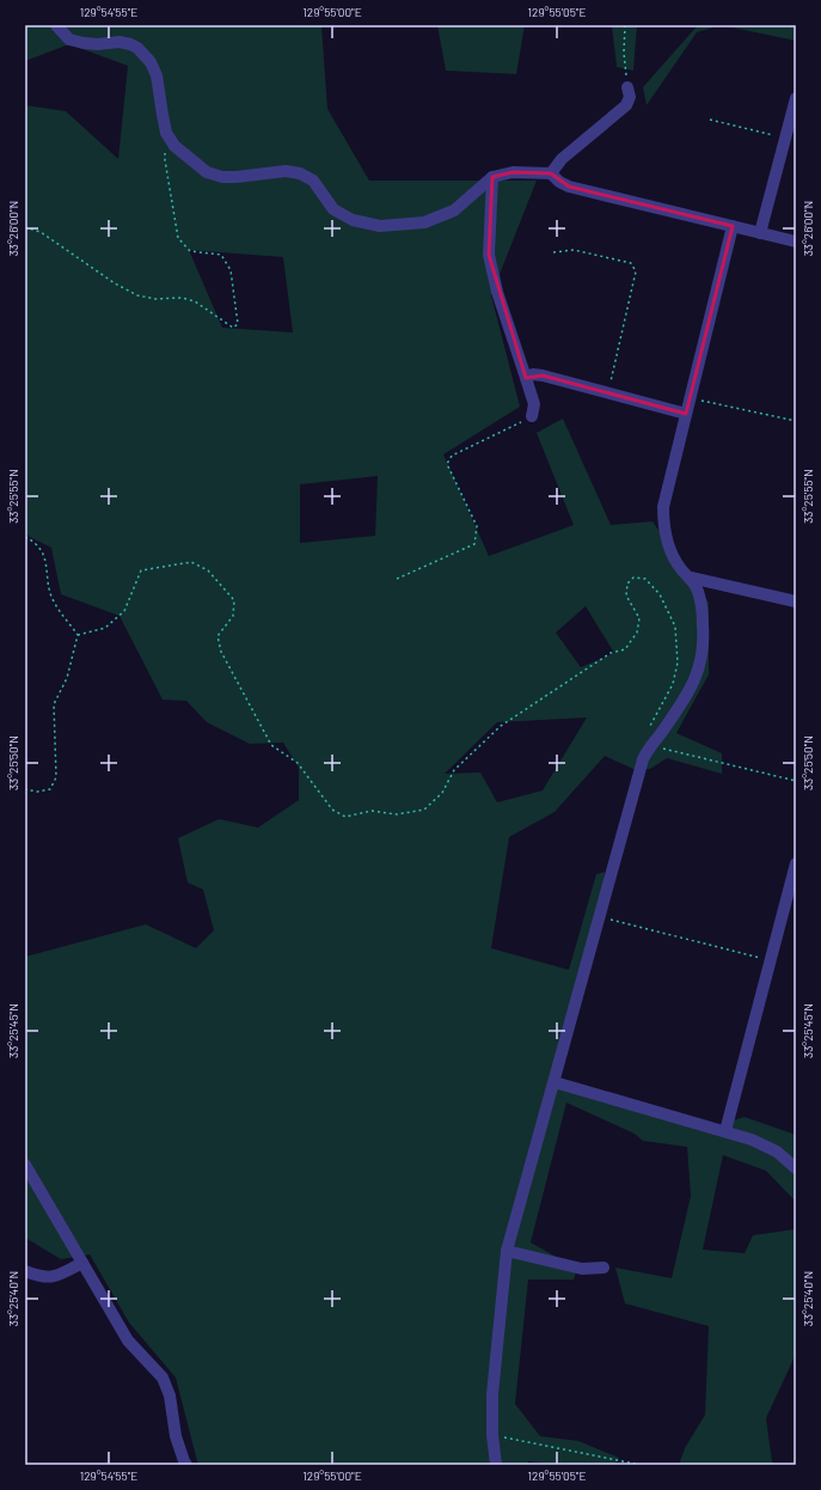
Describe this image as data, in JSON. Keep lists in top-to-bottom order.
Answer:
{
  "coordinates": [
    "129°54'55\"E",
    "129°55'00\"E",
    "129°55'05\"E",
    "33°26'00\"N",
    "33°25'55\"N",
    "33°25'50\"N",
    "33°25'45\"N",
    "33°25'40\"N"
  ]
}
